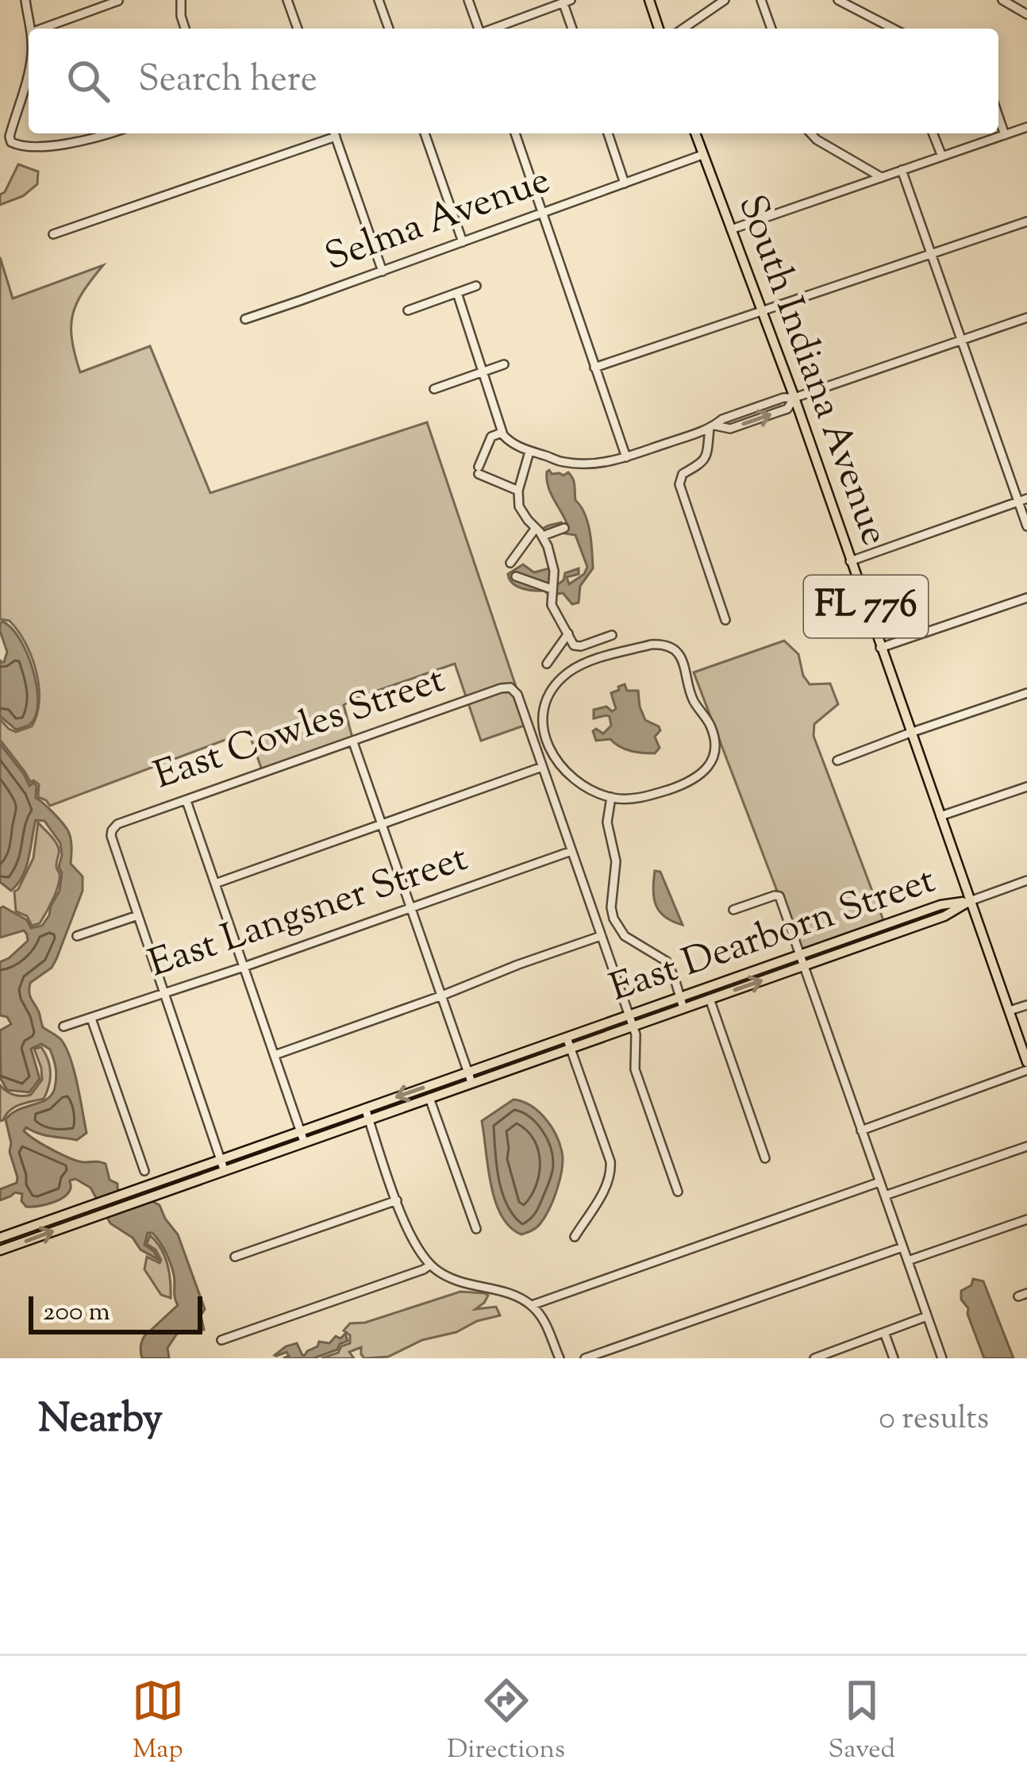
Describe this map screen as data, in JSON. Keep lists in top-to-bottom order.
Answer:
{
  "streets": {
    "main road": ["South Indiana Avenue", "FL 776", "East Dearborn Street"],
    "street": ["Selma Avenue", "East Cowles Street", "East Langsner Street"]
  },
  "crossings": [
    ["Selma Avenue", "South Indiana Avenue"],
    ["South Indiana Avenue", "FL 776"],
    ["South Indiana Avenue", "East Dearborn Street"],
    ["FL 776", "East Dearborn Street"]
  ],
  "scale_bar": "200 m",
  "page": {
    "search": "Search here",
    "scale": "200 m",
    "heading": ["Nearby", "0 results"],
    "nav": ["Map", "Directions", "Saved"]
  }
}
